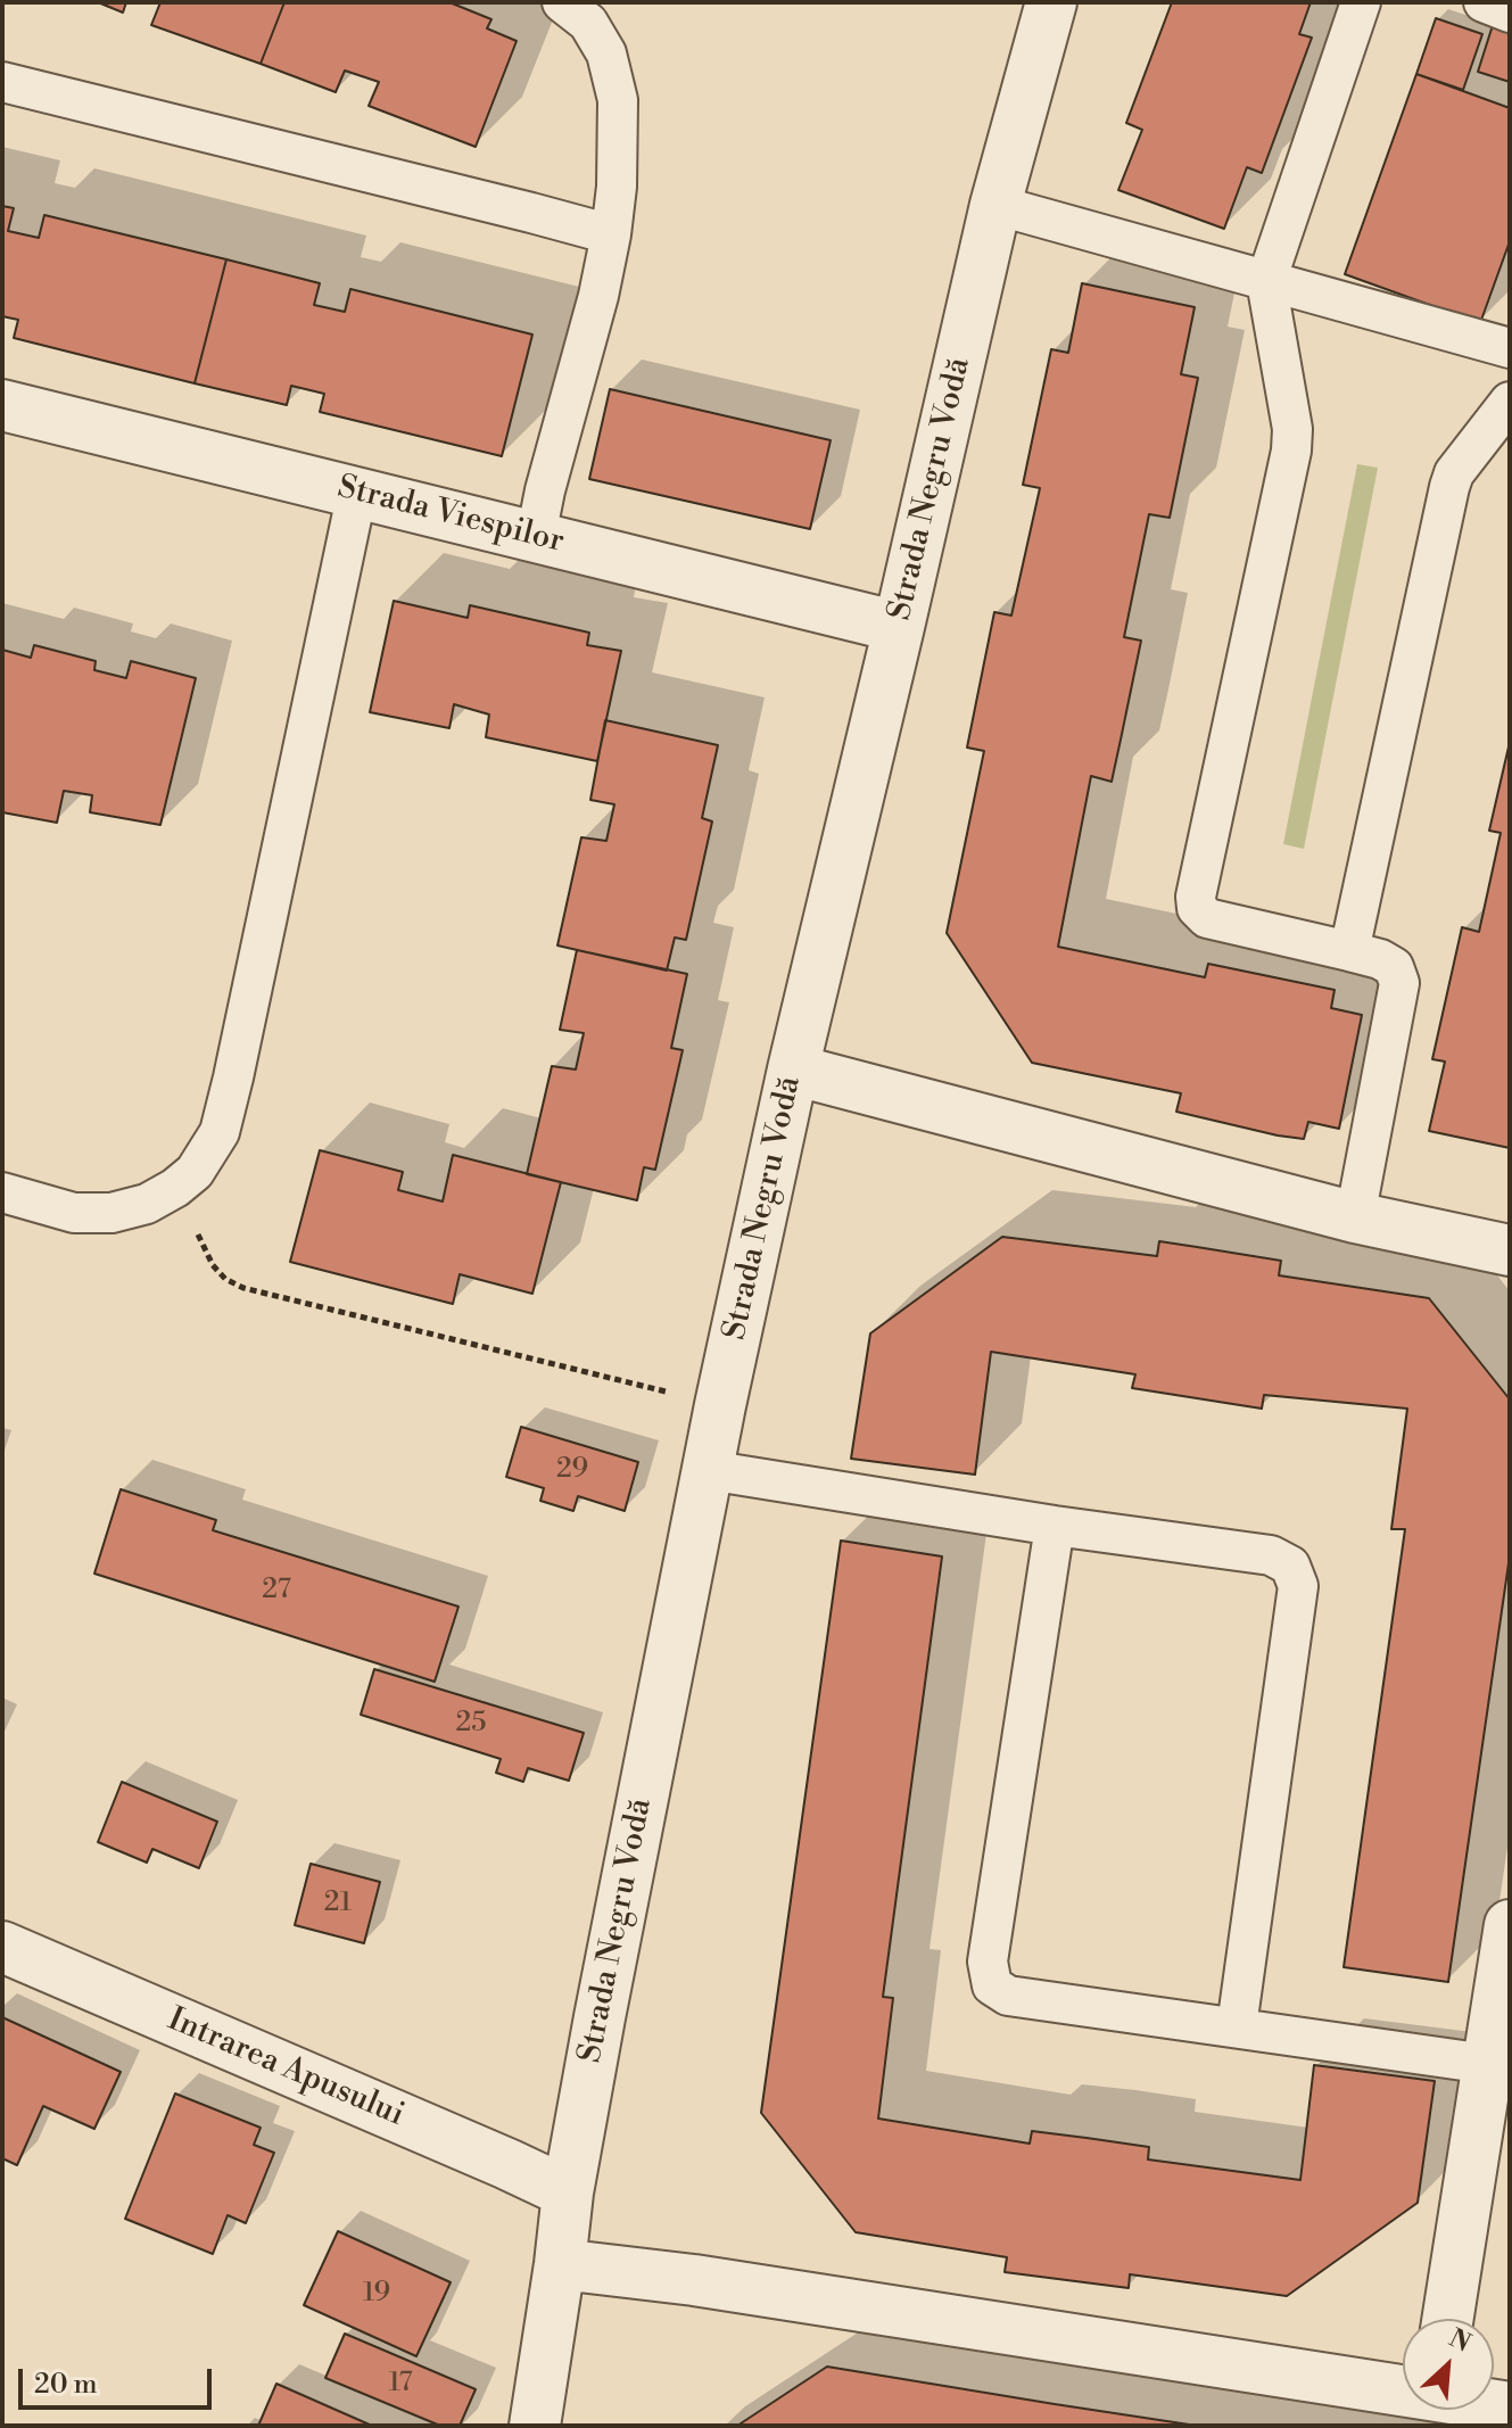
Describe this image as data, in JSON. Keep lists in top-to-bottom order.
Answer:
{
  "streets": {
    "street": ["Strada Negru Vodă", "Strada Viespilor", "Intrarea Apusului"]
  },
  "crossings": [
    ["Strada Negru Vodă", "Strada Viespilor"],
    ["Strada Negru Vodă", "Intrarea Apusului"]
  ],
  "house_numbers": [
    "29",
    "27",
    "25",
    "21",
    "19",
    "17"
  ],
  "scale_bar": "20 m",
  "north": "top right"
}
